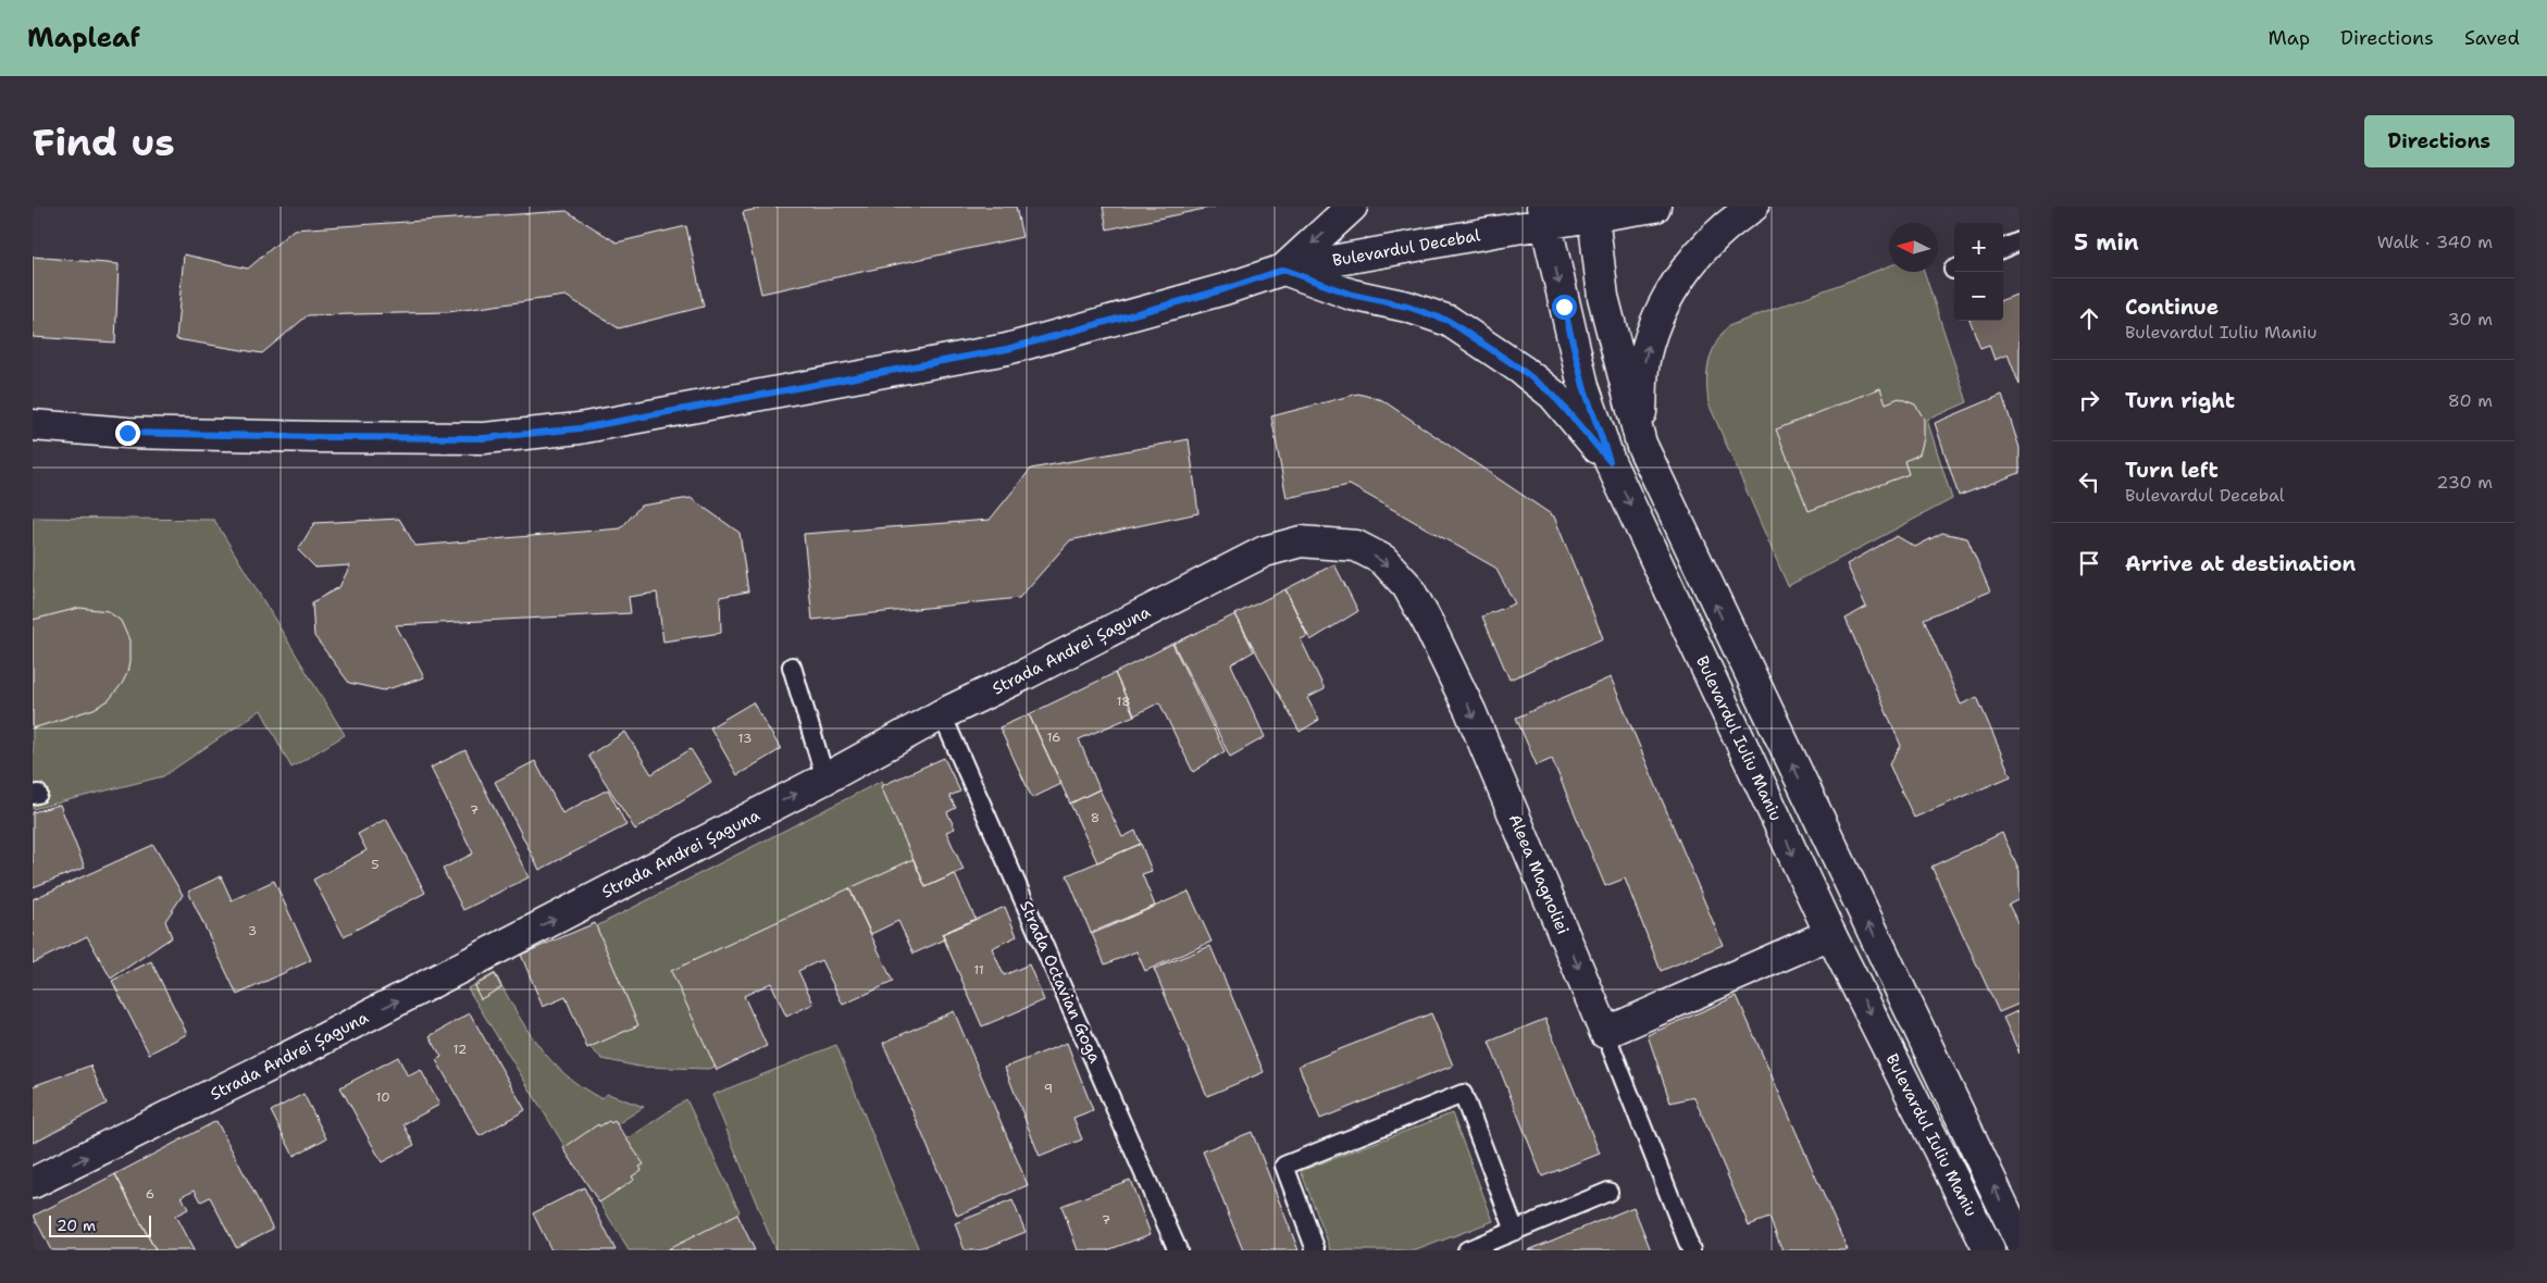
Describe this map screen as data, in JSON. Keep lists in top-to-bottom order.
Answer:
{
  "streets": {
    "street": [
      "Bulevardul Decebal",
      "Strada Andrei Șaguna",
      "Bulevardul Iuliu Maniu",
      "Aleea Magnoliei"
    ],
    "lane": ["Strada Octavian Goga"]
  },
  "crossings": [
    ["Bulevardul Decebal", "Bulevardul Iuliu Maniu"],
    ["Strada Andrei Șaguna", "Aleea Magnoliei"],
    ["Strada Andrei Șaguna", "Strada Octavian Goga"]
  ],
  "one_way": ["Strada Andrei Șaguna", "Aleea Magnoliei"],
  "house_numbers": [
    "18",
    "16",
    "13",
    "7",
    "8",
    "5",
    "3",
    "11",
    "12",
    "9",
    "10",
    "6",
    "7"
  ],
  "scale_bar": "20 m",
  "north": "left",
  "page": {
    "header": "Mapleaf",
    "nav": ["Map", "Directions", "Saved"],
    "buttons": "Directions",
    "title": "Find us",
    "heading": ["5 min", "Walk · 340 m"],
    "map_buttons": ["+", "−"],
    "list": [
      ["Continue", "Bulevardul Iuliu Maniu", "30 m"],
      ["Turn right", "80 m"],
      ["Turn left", "Bulevardul Decebal", "230 m"],
      "Arrive at destination"
    ],
    "scale": "20 m"
  }
}
